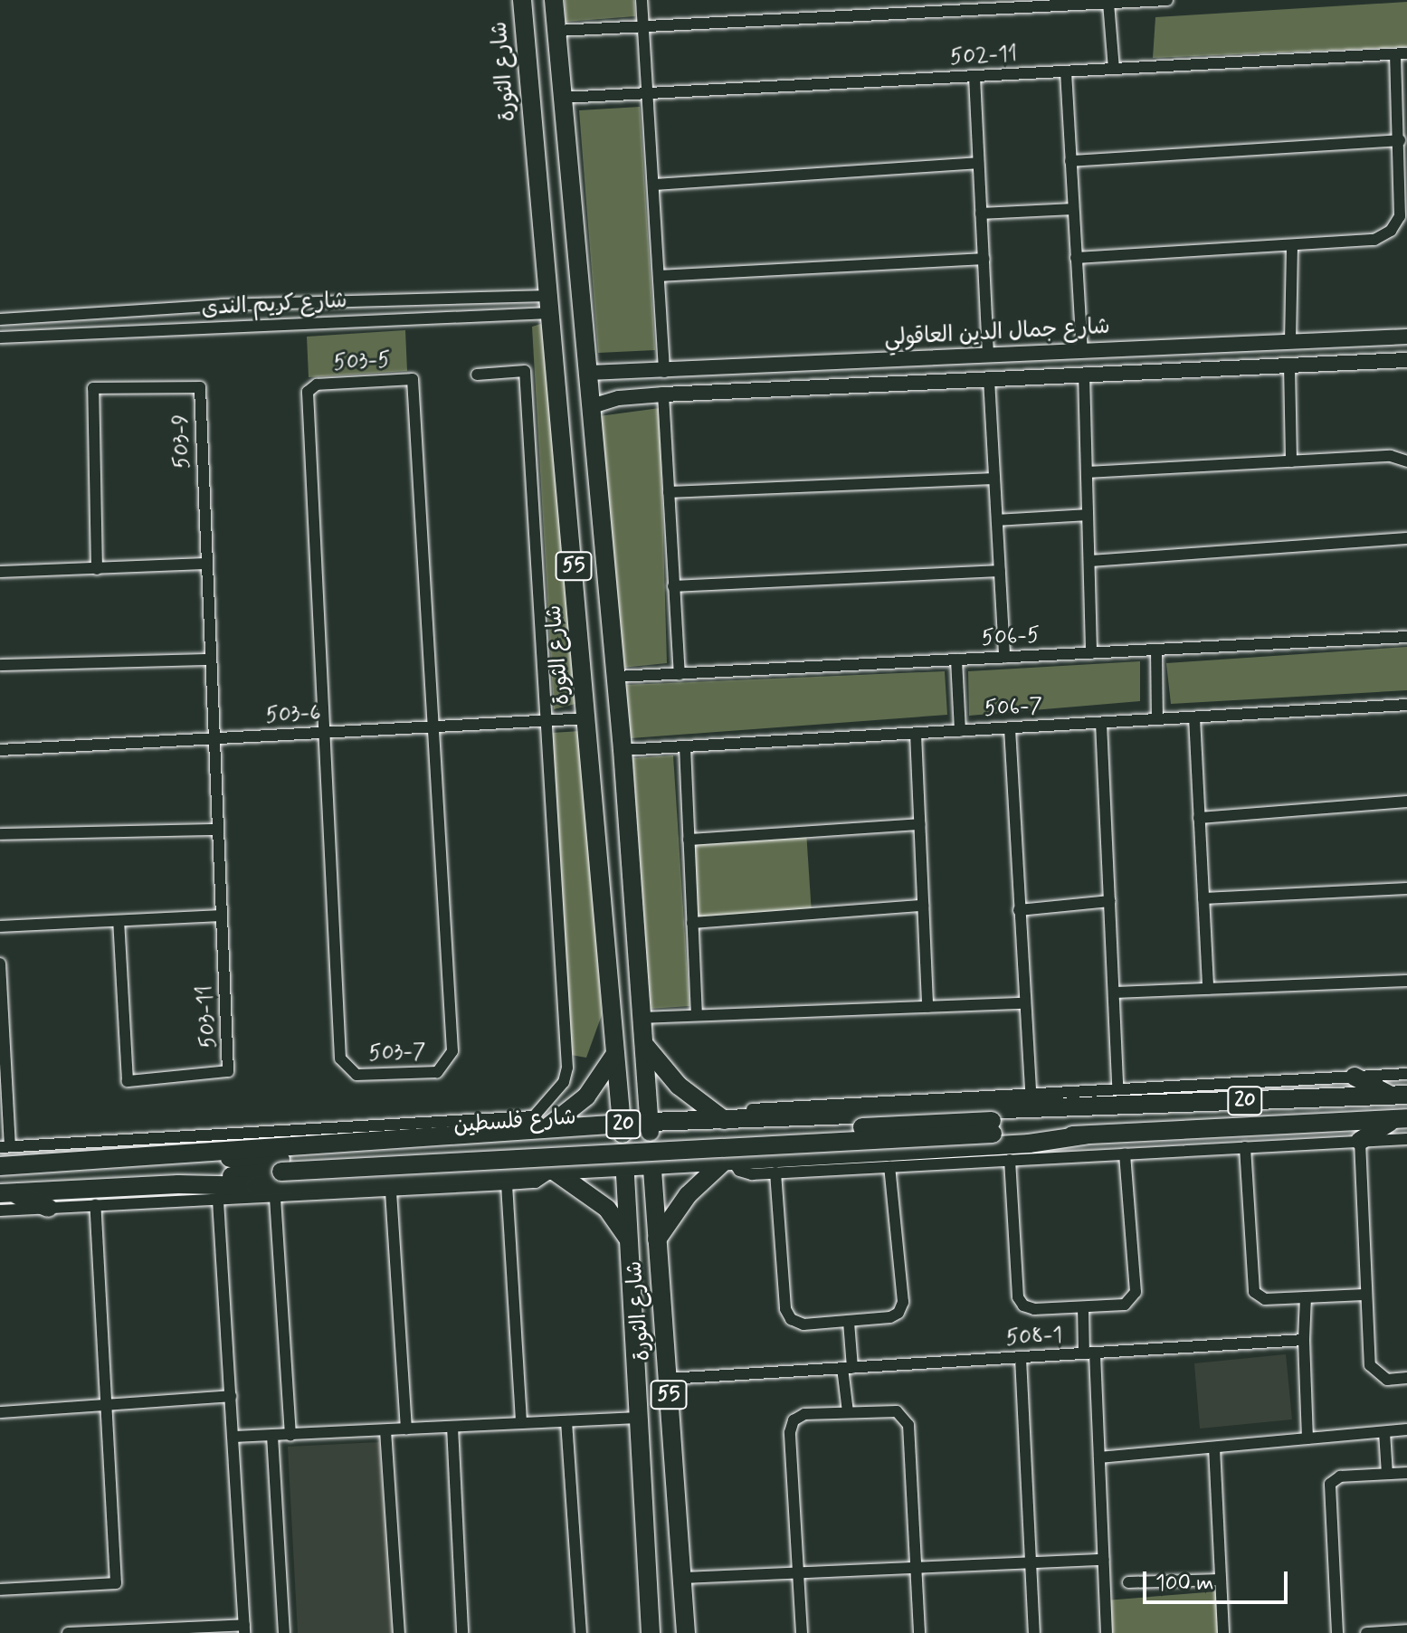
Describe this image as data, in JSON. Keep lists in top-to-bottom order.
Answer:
{
  "streets": {
    "main road": [
      "شارع الثورة",
      "55",
      "20",
      "شارع فلسطين"
    ],
    "street": [
      "502-11",
      "شارع كريم الندى",
      "شارع جمال الدين العاقولي",
      "503-5",
      "503-9",
      "506-5",
      "506-7",
      "503-6",
      "503-11",
      "503-7",
      "508-1"
    ]
  },
  "crossings": [
    ["502-11", "55"],
    ["شارع الثورة", "شارع كريم الندى"],
    ["شارع الثورة", "503-6"],
    ["شارع الثورة", "شارع فلسطين"],
    ["شارع الثورة", "508-1"],
    ["شارع جمال الدين العاقولي", "55"],
    ["503-5", "503-6"],
    ["503-5", "503-7"],
    ["503-9", "503-6"],
    ["503-9", "503-11"],
    ["55", "506-5"],
    ["55", "506-7"],
    ["55", "شارع فلسطين"],
    ["503-6", "503-11"],
    ["503-6", "503-7"]
  ],
  "scale_bar": "100 m"
}
